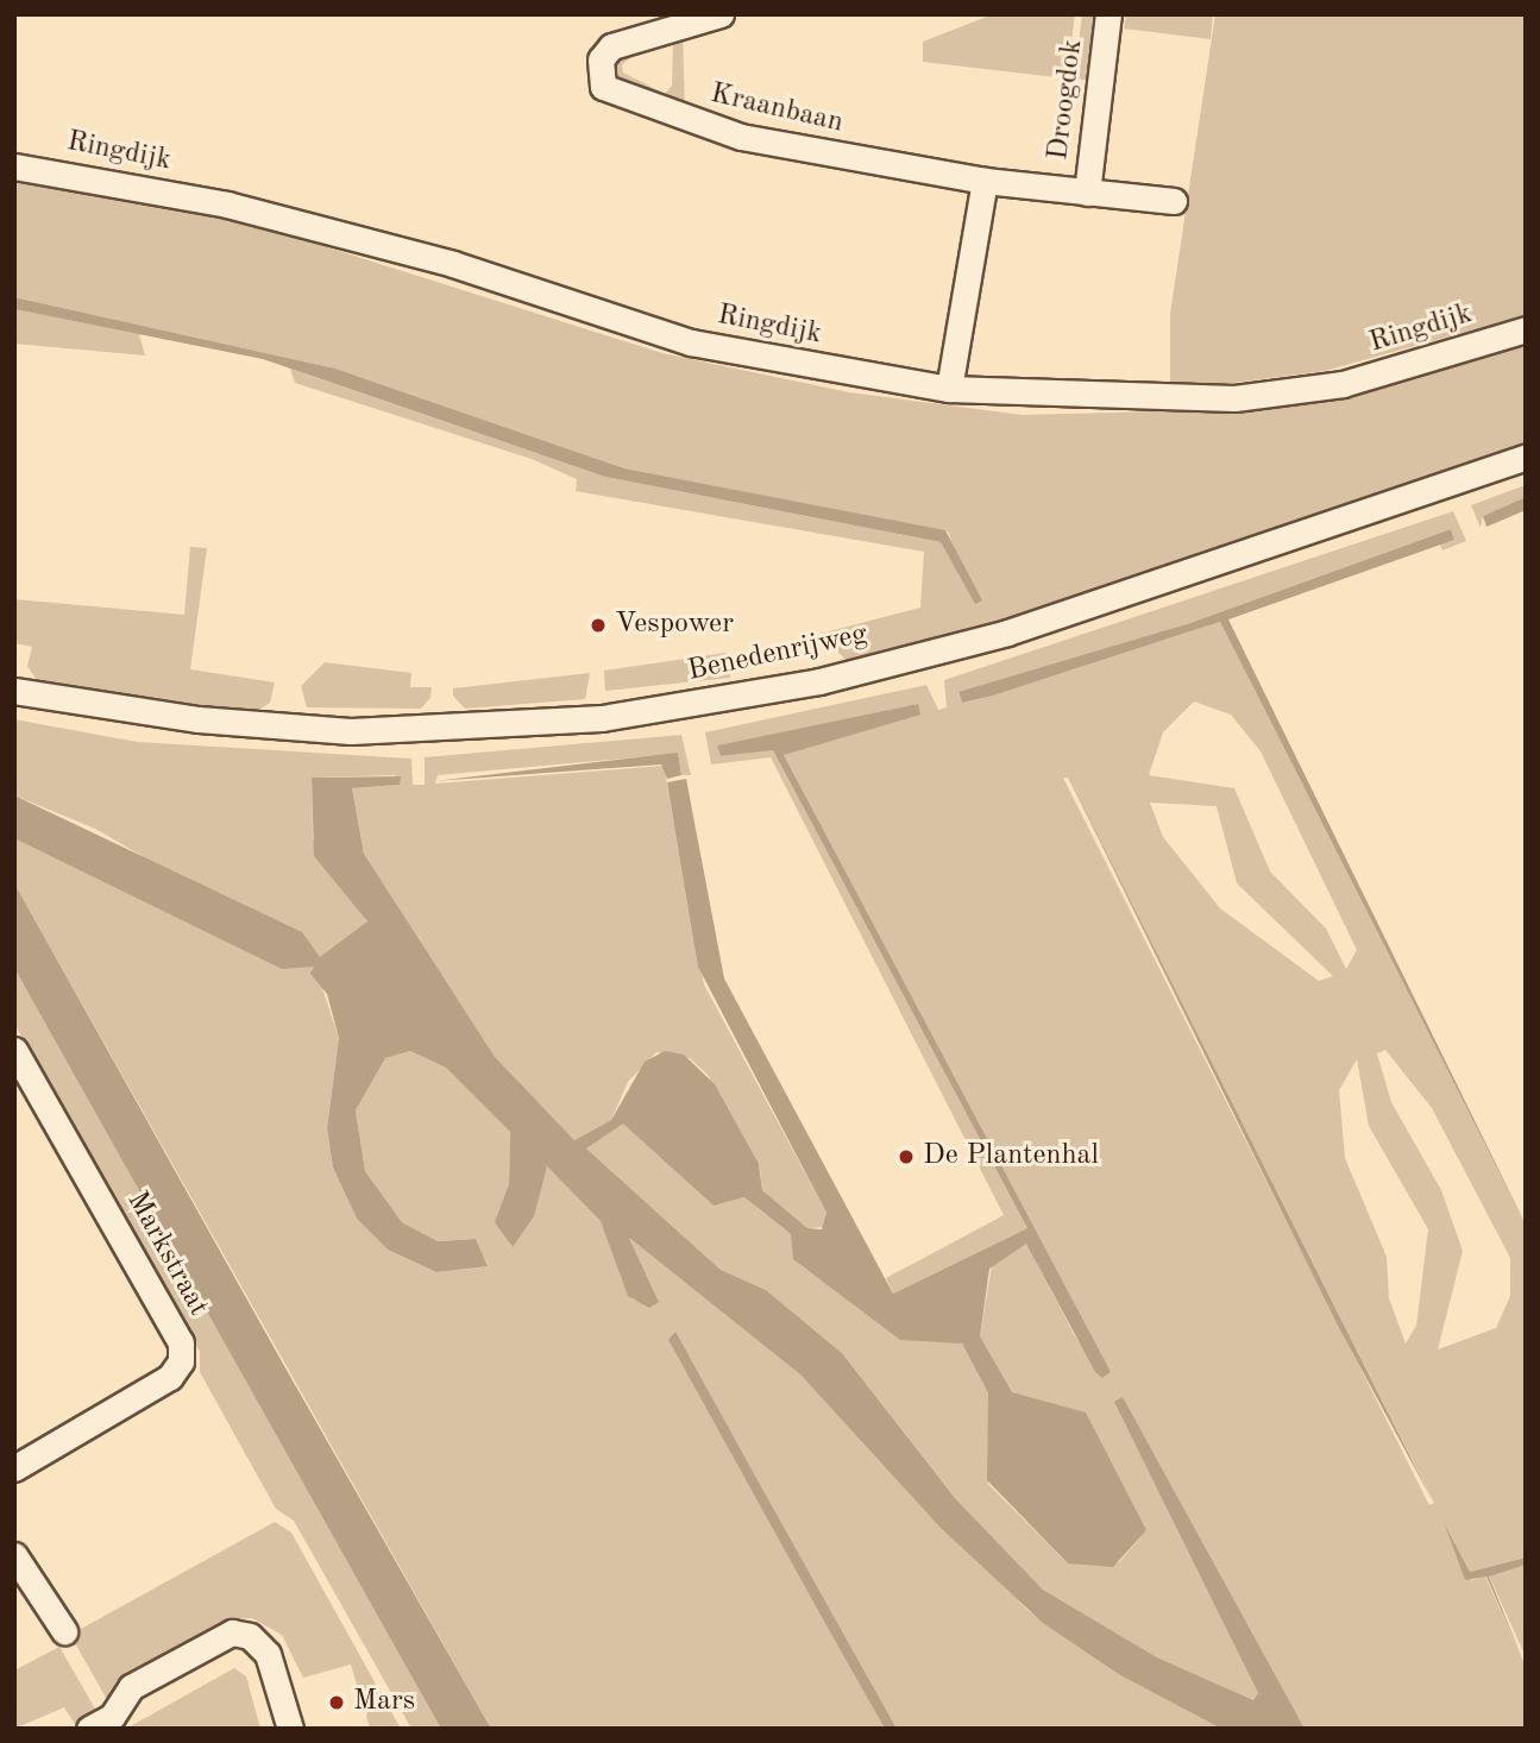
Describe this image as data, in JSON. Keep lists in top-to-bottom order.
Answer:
{
  "streets": {
    "street": [
      "Droogdok",
      "Kraanbaan",
      "Ringdijk",
      "Benedenrijweg",
      "Markstraat"
    ]
  },
  "crossings": [
    ["Droogdok", "Kraanbaan"]
  ],
  "places": ["Vespower", "De Plantenhal", "Mars"]
}
